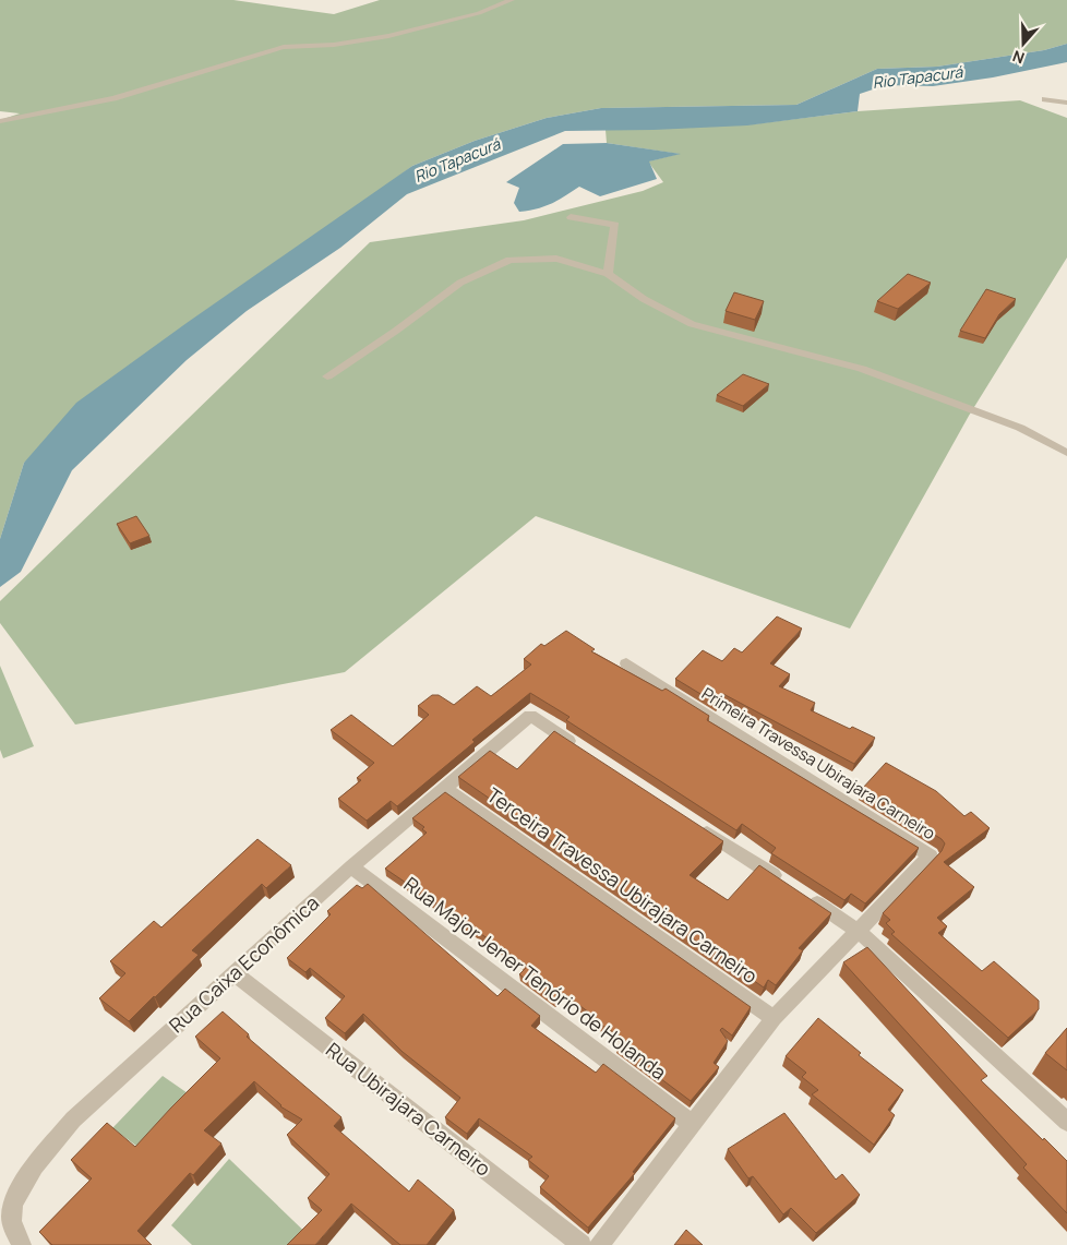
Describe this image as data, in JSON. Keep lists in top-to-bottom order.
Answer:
{
  "streets": {
    "street": [
      "Primeira Travessa Ubirajara Carneiro",
      "Terceira Travessa Ubirajara Carneiro",
      "Rua Caixa Econômica",
      "Rua Major Jener Tenório de Holanda",
      "Rua Ubirajara Carneiro"
    ]
  },
  "crossings": [
    ["Terceira Travessa Ubirajara Carneiro", "Rua Caixa Econômica"],
    ["Rua Caixa Econômica", "Rua Major Jener Tenório de Holanda"],
    ["Rua Caixa Econômica", "Rua Ubirajara Carneiro"]
  ],
  "water": ["Rio Tapacurá"],
  "north": "bottom"
}
